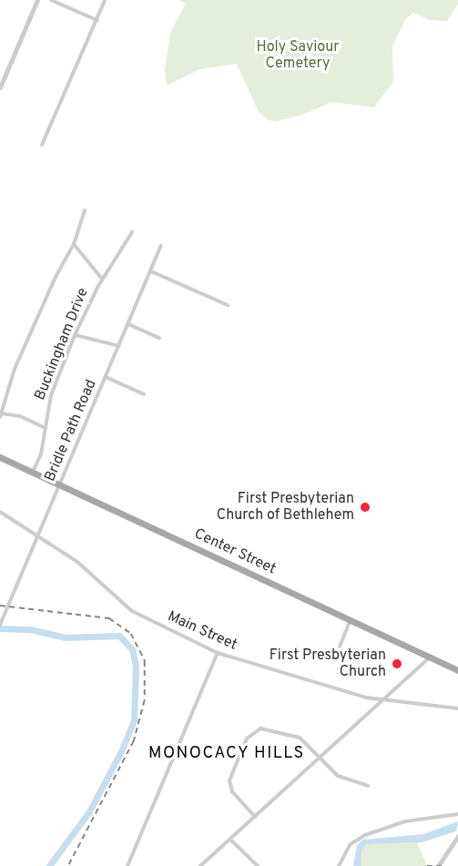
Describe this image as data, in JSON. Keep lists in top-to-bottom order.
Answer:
{
  "streets": {
    "main road": ["Center Street"],
    "street": ["Buckingham Drive", "Bridle Path Road", "Main Street"]
  },
  "crossings": [
    ["Buckingham Drive", "Center Street"],
    ["Bridle Path Road", "Center Street"],
    ["Bridle Path Road", "Main Street"]
  ],
  "districts": ["MONOCACY HILLS"],
  "parks": ["Holy Saviour Cemetery"],
  "places": ["First Presbyterian Church of Bethlehem", "First Presbyterian Church"]
}
